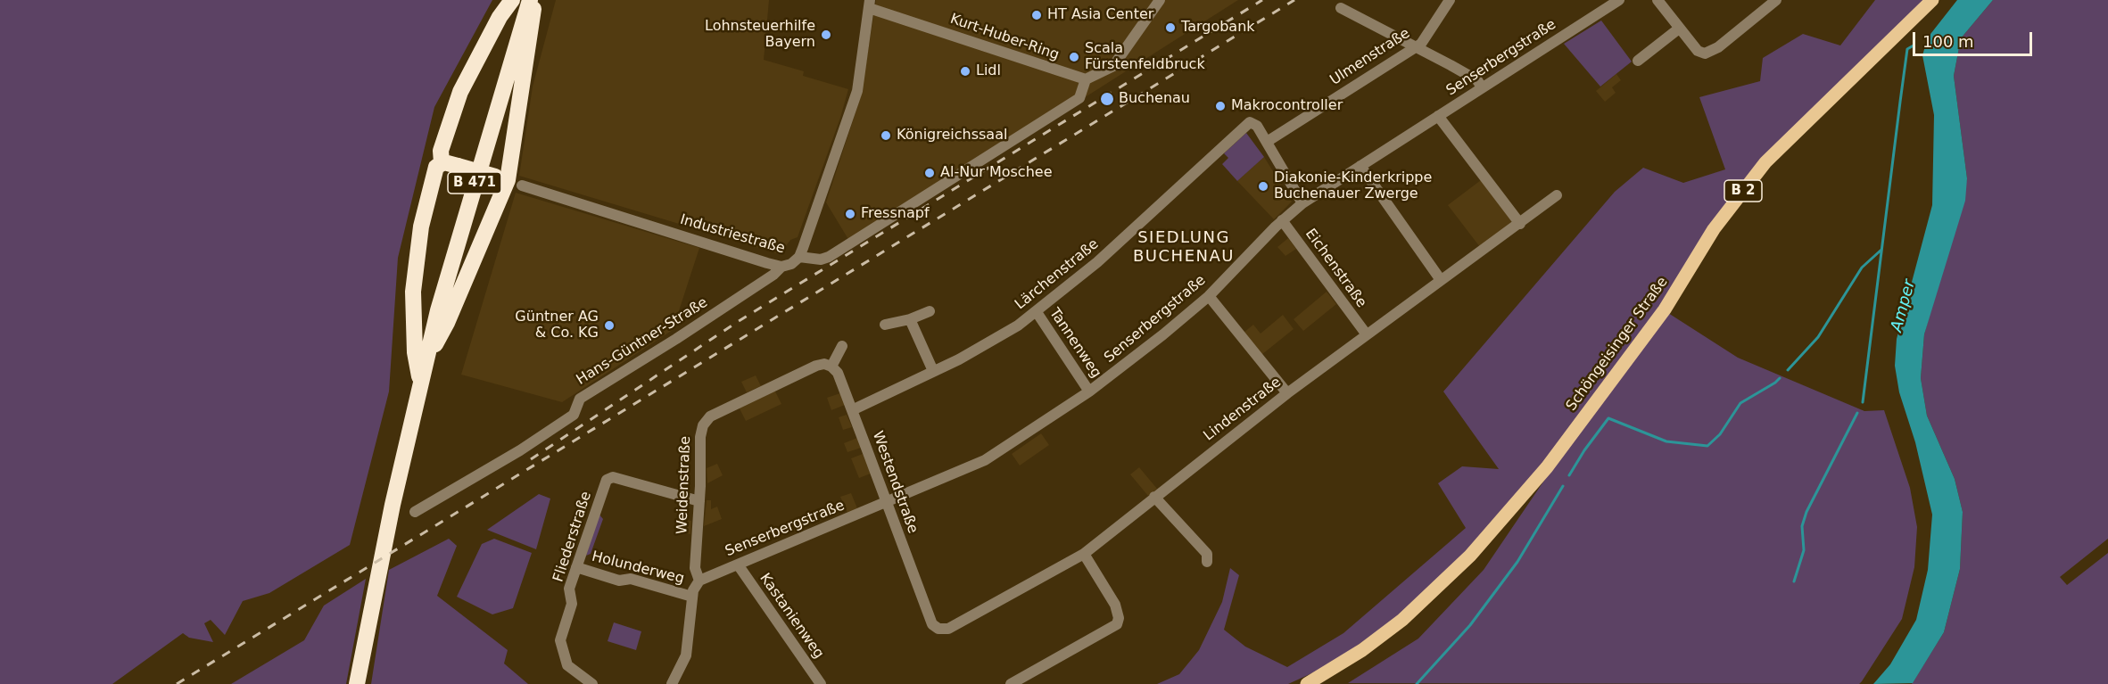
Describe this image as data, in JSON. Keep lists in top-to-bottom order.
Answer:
{
  "streets": {
    "highway": ["B 471"],
    "main road": ["B 2", "Schöngeisinger Straße"],
    "street": [
      "Kurt-Huber-Ring",
      "Ulmenstraße",
      "Senserbergstraße",
      "Industriestraße",
      "Eichenstraße",
      "Lärchenstraße",
      "Hans-Güntner-Straße",
      "Tannenweg",
      "Lindenstraße",
      "Westendstraße",
      "Weidenstraße",
      "Fliederstraße",
      "Holunderweg",
      "Kastanienweg"
    ]
  },
  "crossings": [
    ["Kurt-Huber-Ring", "Industriestraße"],
    ["Ulmenstraße", "Lärchenstraße"],
    ["Senserbergstraße", "Eichenstraße"],
    ["Senserbergstraße", "Tannenweg"],
    ["Senserbergstraße", "Westendstraße"],
    ["Senserbergstraße", "Weidenstraße"],
    ["Senserbergstraße", "Kastanienweg"],
    ["Industriestraße", "Hans-Güntner-Straße"],
    ["Eichenstraße", "Lindenstraße"],
    ["Lärchenstraße", "Tannenweg"],
    ["Lärchenstraße", "Westendstraße"],
    ["Lindenstraße", "Westendstraße"],
    ["Westendstraße", "Weidenstraße"],
    ["Weidenstraße", "Fliederstraße"],
    ["Weidenstraße", "Holunderweg"],
    ["Fliederstraße", "Holunderweg"]
  ],
  "districts": ["SIEDLUNG BUCHENAU"],
  "water": ["Amper"],
  "places": [
    "HT Asia Center",
    "Targobank",
    "Lohnsteuerhilfe Bayern",
    "Scala Fürstenfeldbruck",
    "Lidl",
    "Buchenau",
    "Makrocontroller",
    "Königreichssaal",
    "Al-Nur Moschee",
    "Diakonie-Kinderkrippe Buchenauer Zwerge",
    "Fressnapf",
    "Güntner AG & Co. KG"
  ],
  "scale_bar": "100 m"
}
